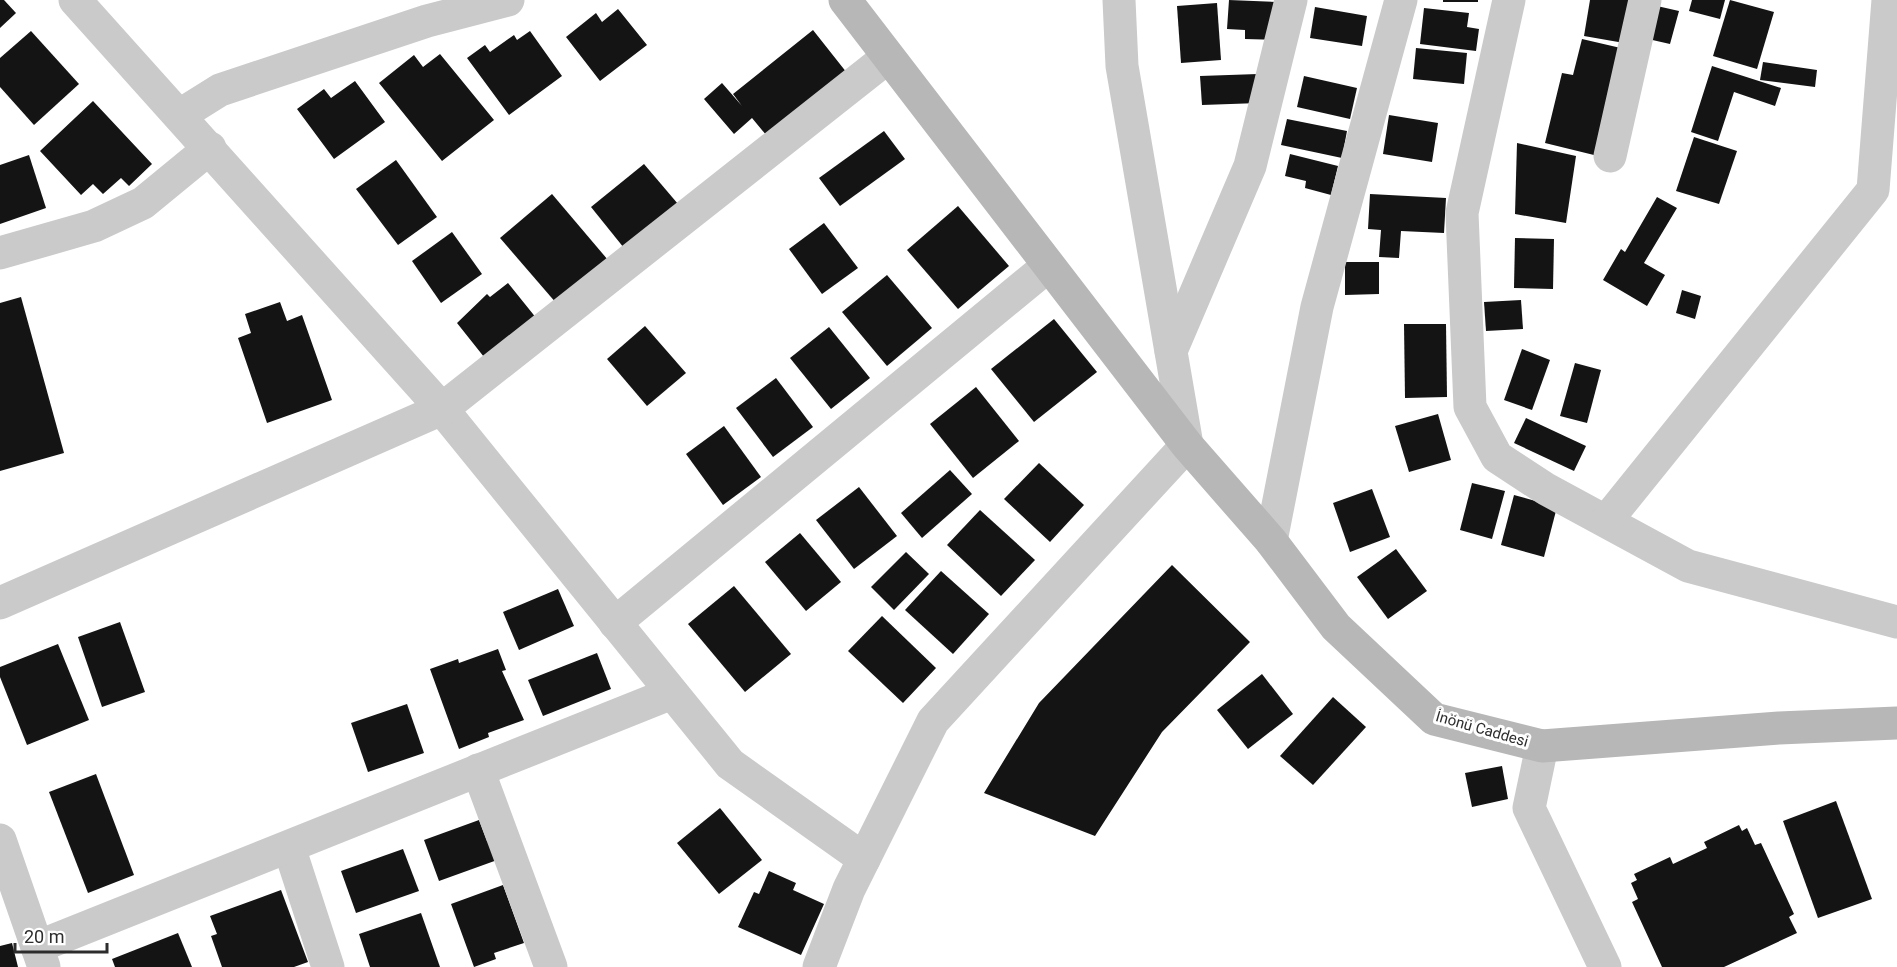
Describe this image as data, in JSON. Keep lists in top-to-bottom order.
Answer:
{
  "streets": {
    "main road": ["İnönü Caddesi"]
  },
  "scale_bar": "20 m"
}
